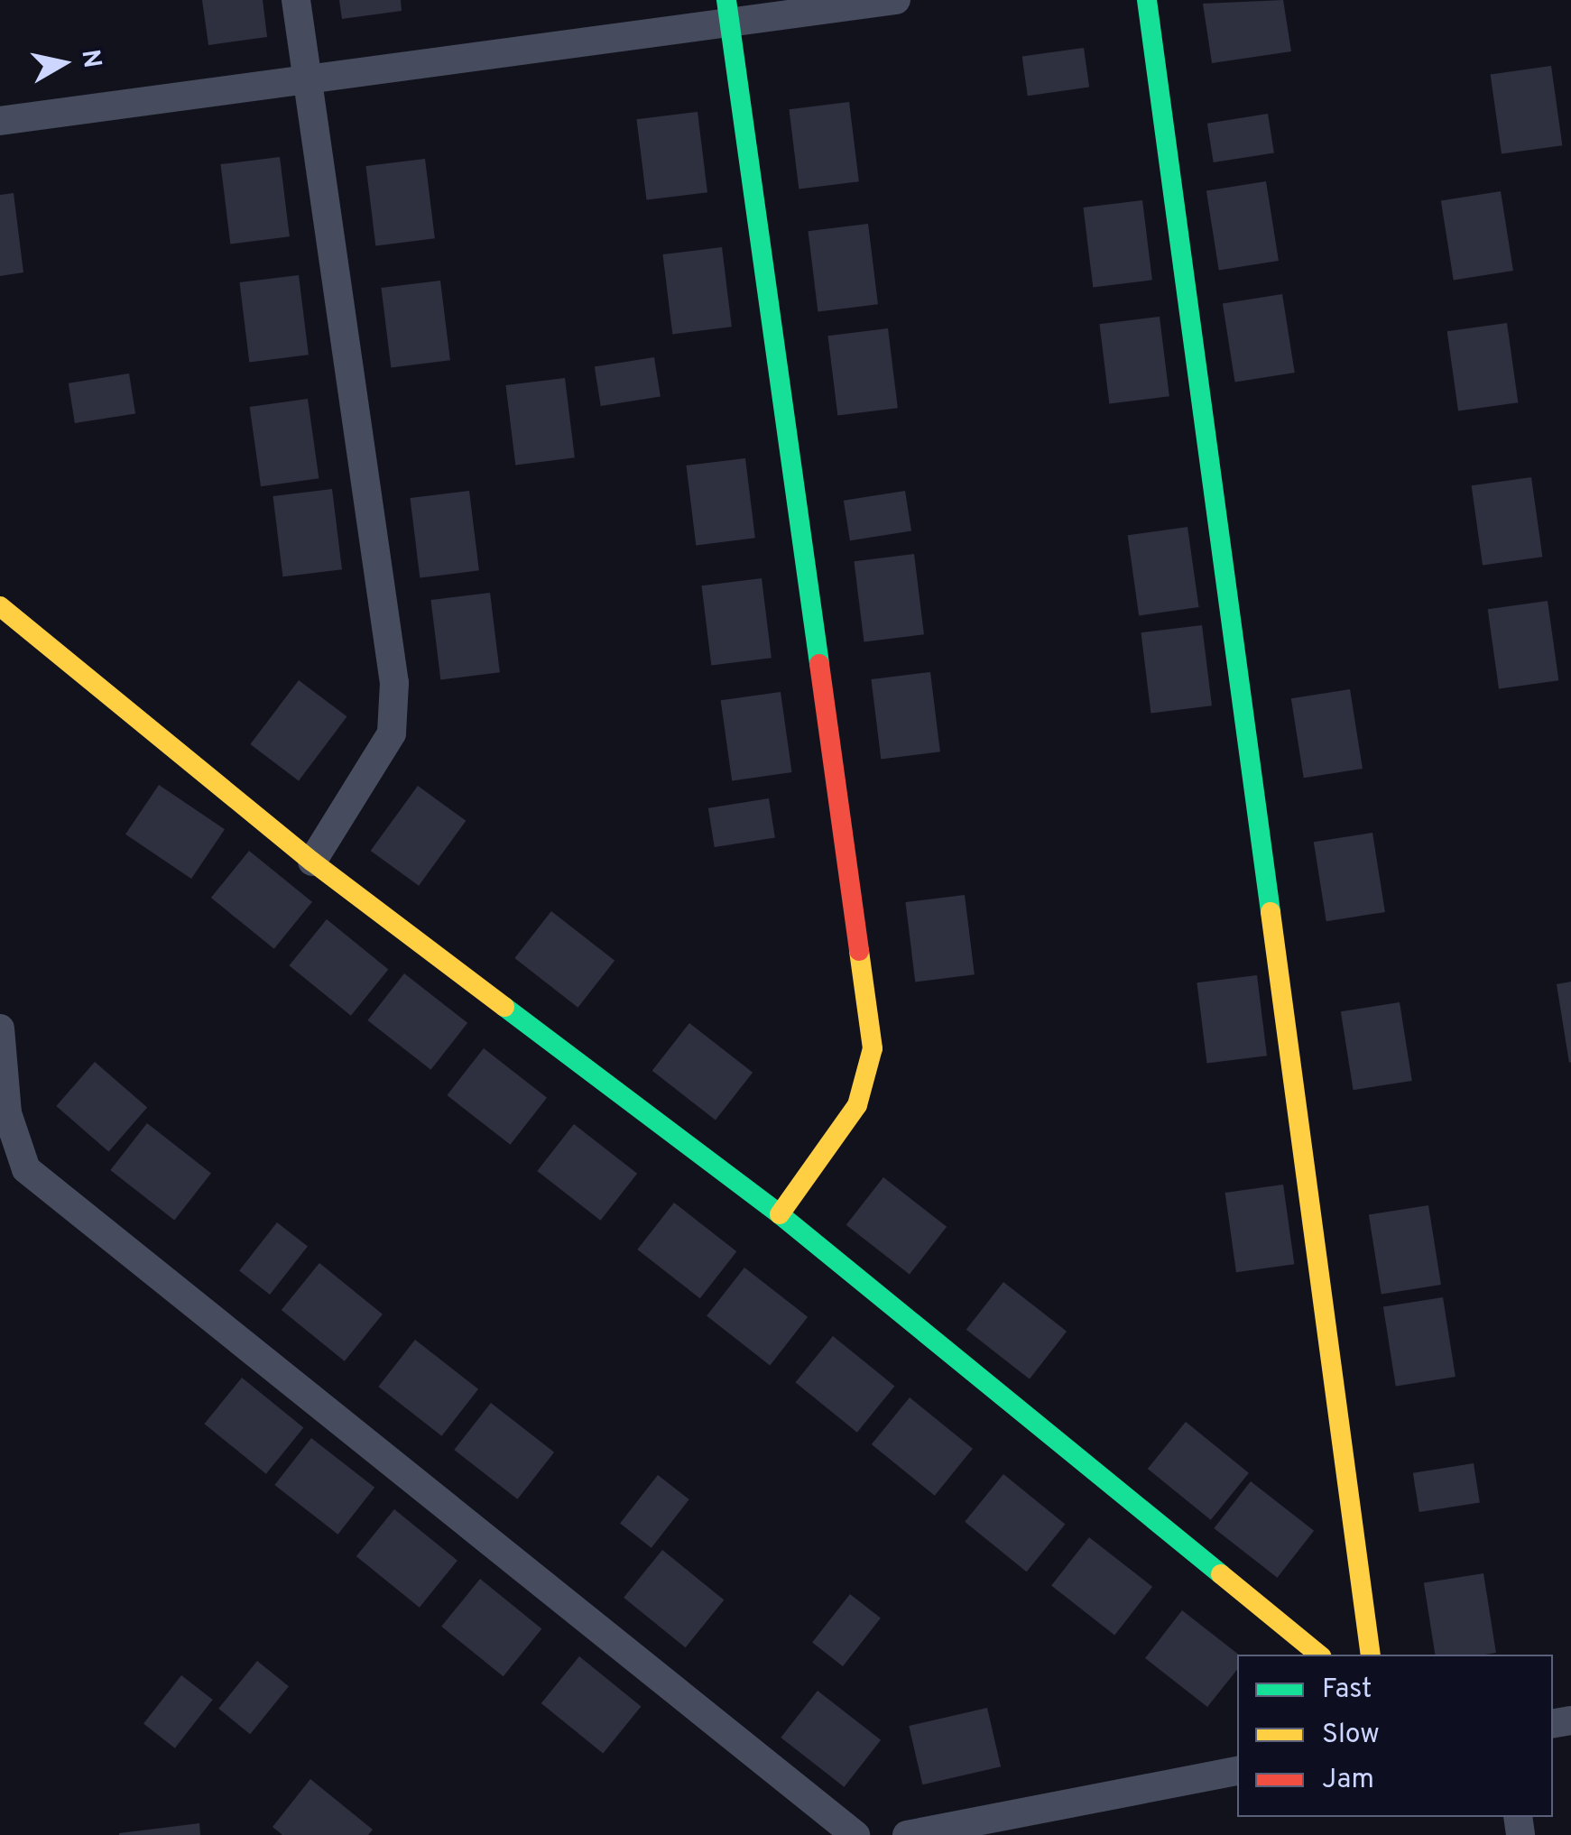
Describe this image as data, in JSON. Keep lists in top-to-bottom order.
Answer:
{
  "legend": ["Fast", "Slow", "Jam"],
  "north": "right"
}
